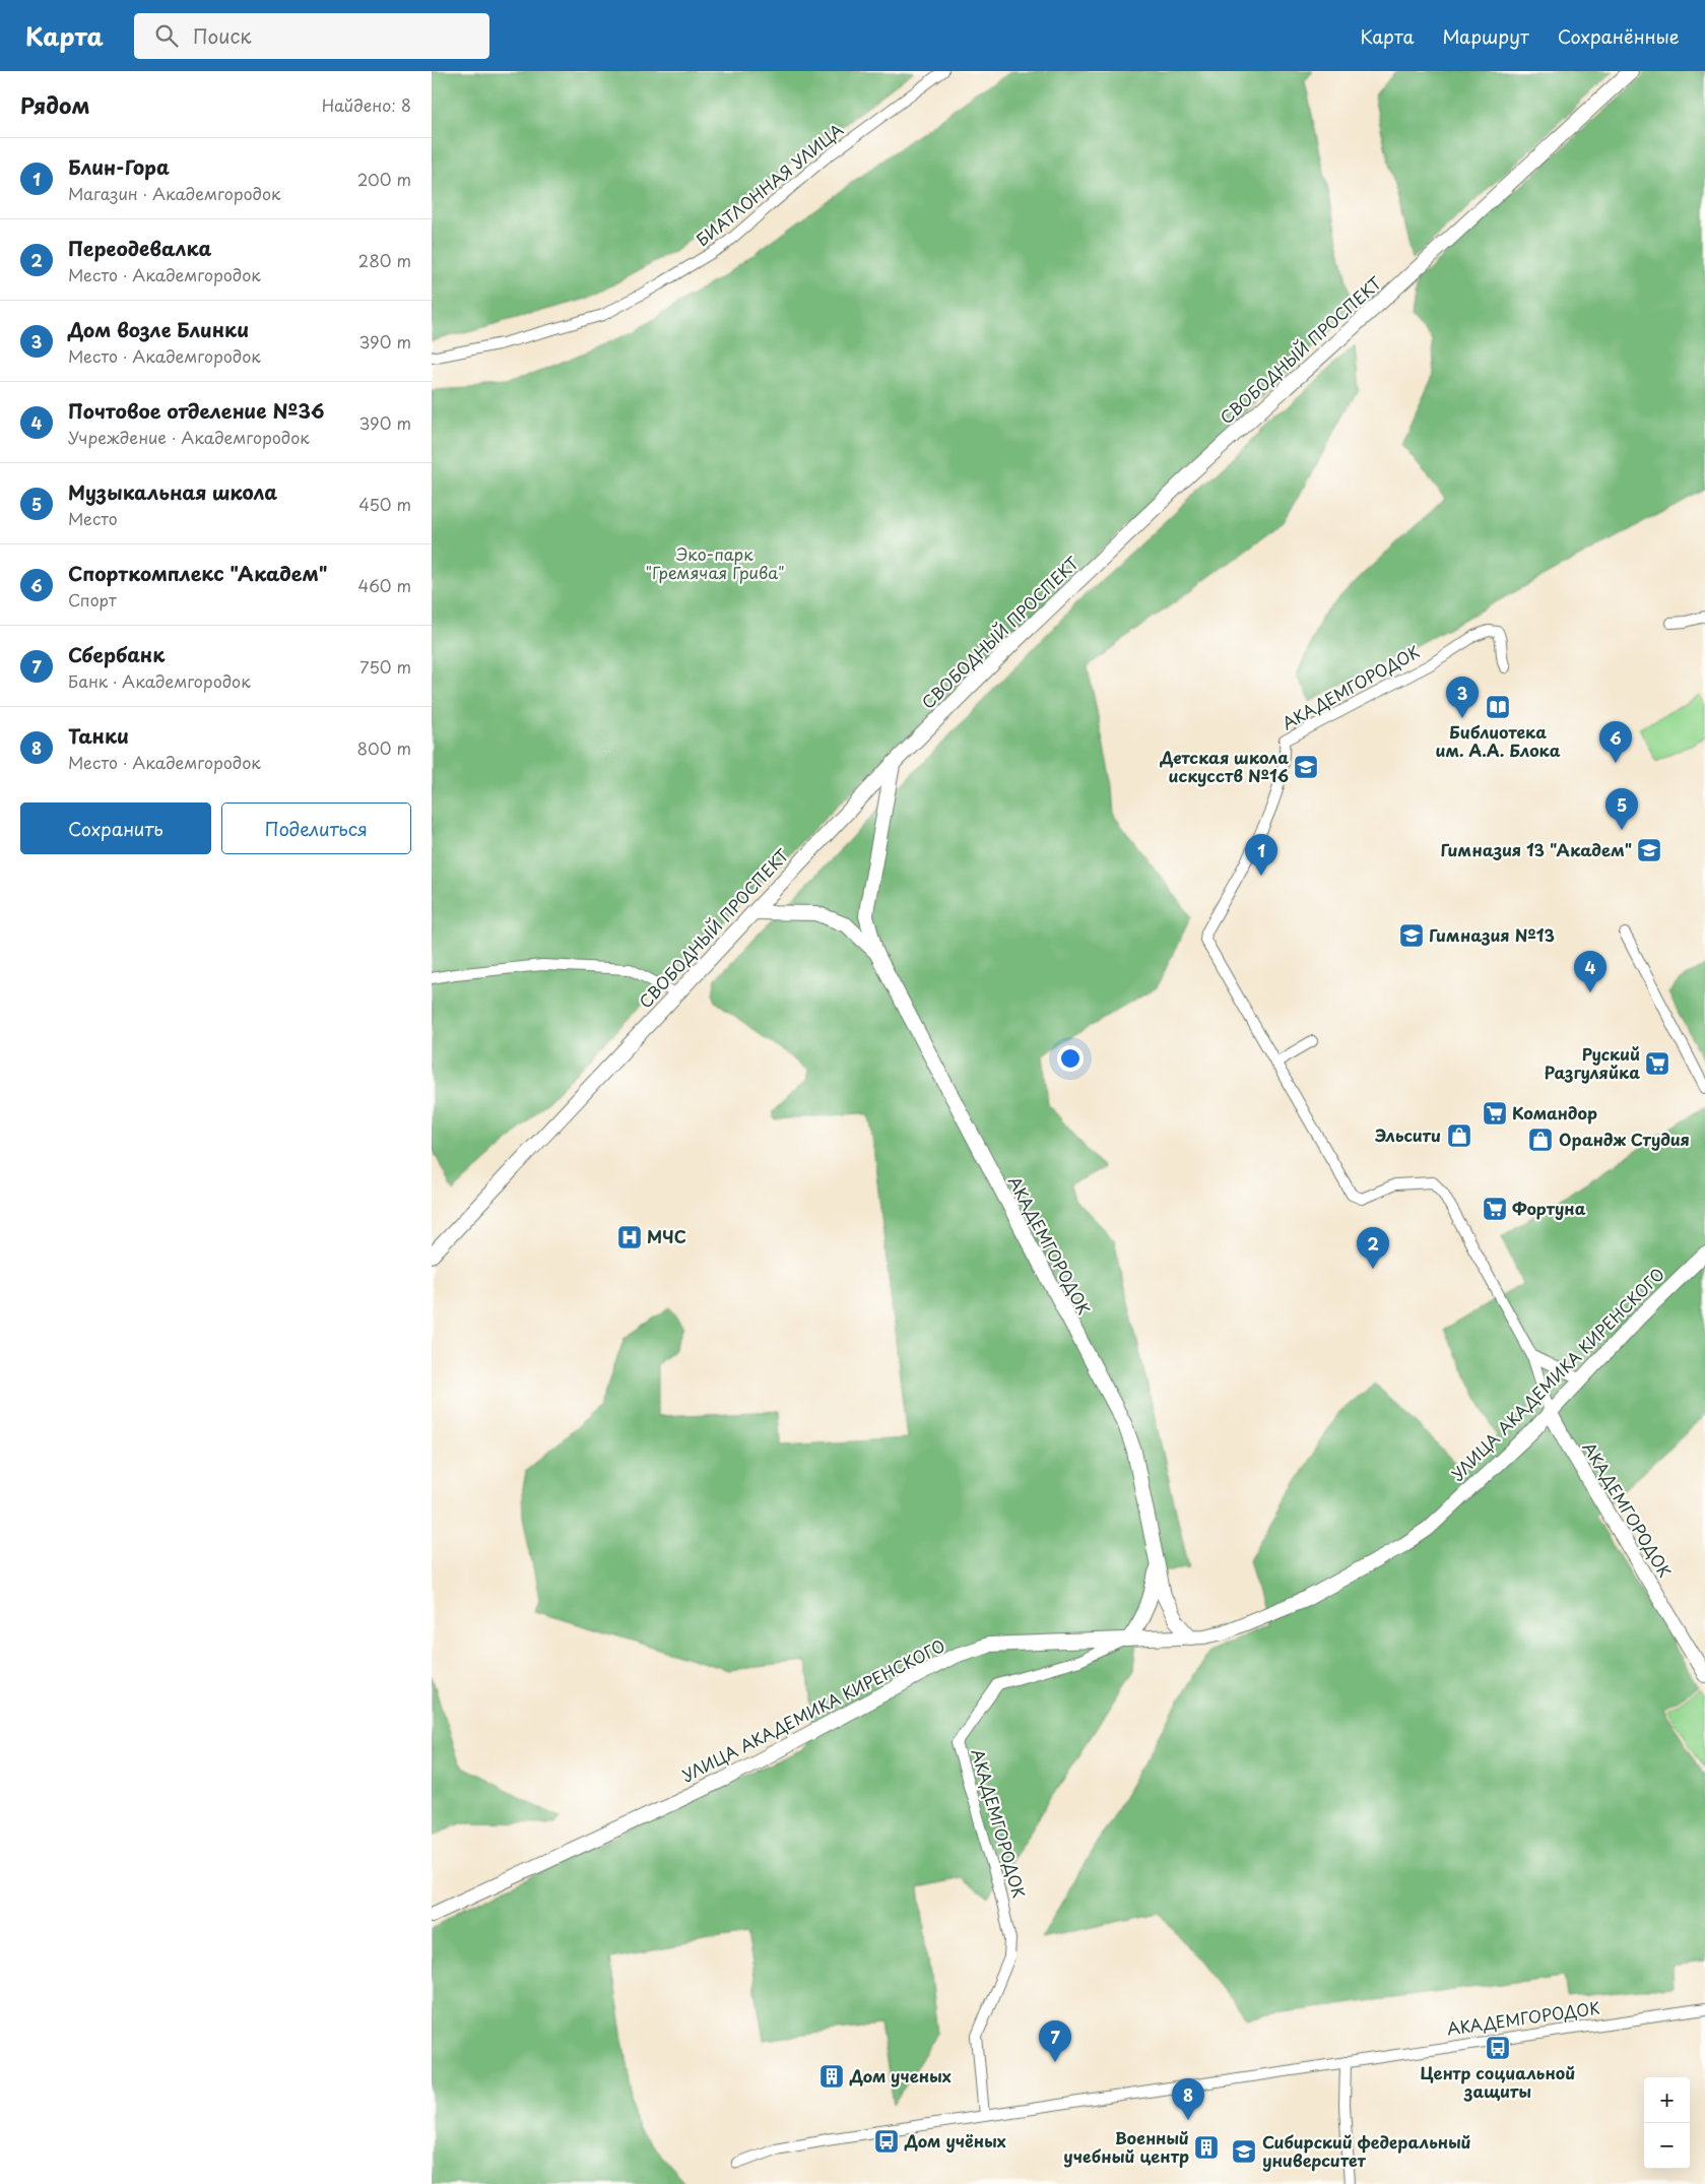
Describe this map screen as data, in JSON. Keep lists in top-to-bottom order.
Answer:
{
  "streets": {
    "main road": ["СВОБОДНЫЙ ПРОСПЕКТ", "АКАДЕМГОРОДОК", "УЛИЦА АКАДЕМИКА КИРЕНСКОГО"],
    "street": ["БИАТЛОННАЯ УЛИЦА"]
  },
  "crossings": [
    ["АКАДЕМГОРОДОК", "УЛИЦА АКАДЕМИКА КИРЕНСКОГО"]
  ],
  "parks": ["Эко-парк \"Гремячая Грива\""],
  "places": {
    "library": ["Библиотека им. А.А. Блока"],
    "school or university": [
      "Детская школа искусств №16",
      "Гимназия 13 \"Академ\"",
      "Гимназия №13",
      "Сибирский федеральный университет"
    ],
    "supermarket": ["Руский Разгуляйка", "Командор", "Фортуна"],
    "shop": ["Эльсити", "Орандж Студия"],
    "hospital": ["МЧС"],
    "bus stop": ["Центр социальной защиты", "Дом учёных"],
    "building": ["Дом ученых", "Военный учебный центр"]
  },
  "page": {
    "header": "Карта",
    "search": "Поиск",
    "nav": ["Карта", "Маршрут", "Сохранённые"],
    "heading": ["Рядом", "Найдено: 8"],
    "list": [
      {
        "mark": "1",
        "name": "Блин-Гора",
        "note": "Магазин · Академгородок",
        "value": "200 m"
      },
      {
        "mark": "2",
        "name": "Переодевалка",
        "note": "Место · Академгородок",
        "value": "280 m"
      },
      {
        "mark": "3",
        "name": "Дом возле Блинки",
        "note": "Место · Академгородок",
        "value": "390 m"
      },
      {
        "mark": "4",
        "name": "Почтовое отделение №36",
        "note": "Учреждение · Академгородок",
        "value": "390 m"
      },
      {
        "mark": "5",
        "name": "Музыкальная школа",
        "note": "Место",
        "value": "450 m"
      },
      {
        "mark": "6",
        "name": "Спорткомплекс \"Академ\"",
        "note": "Спорт",
        "value": "460 m"
      },
      {
        "mark": "7",
        "name": "Сбербанк",
        "note": "Банк · Академгородок",
        "value": "750 m"
      },
      {
        "mark": "8",
        "name": "Танки",
        "note": "Место · Академгородок",
        "value": "800 m"
      }
    ],
    "pins": [
      "3",
      "6",
      "5",
      "1",
      "4",
      "2",
      "7",
      "8"
    ],
    "buttons": ["Сохранить", "Поделиться"],
    "map_buttons": ["+", "−"]
  }
}
